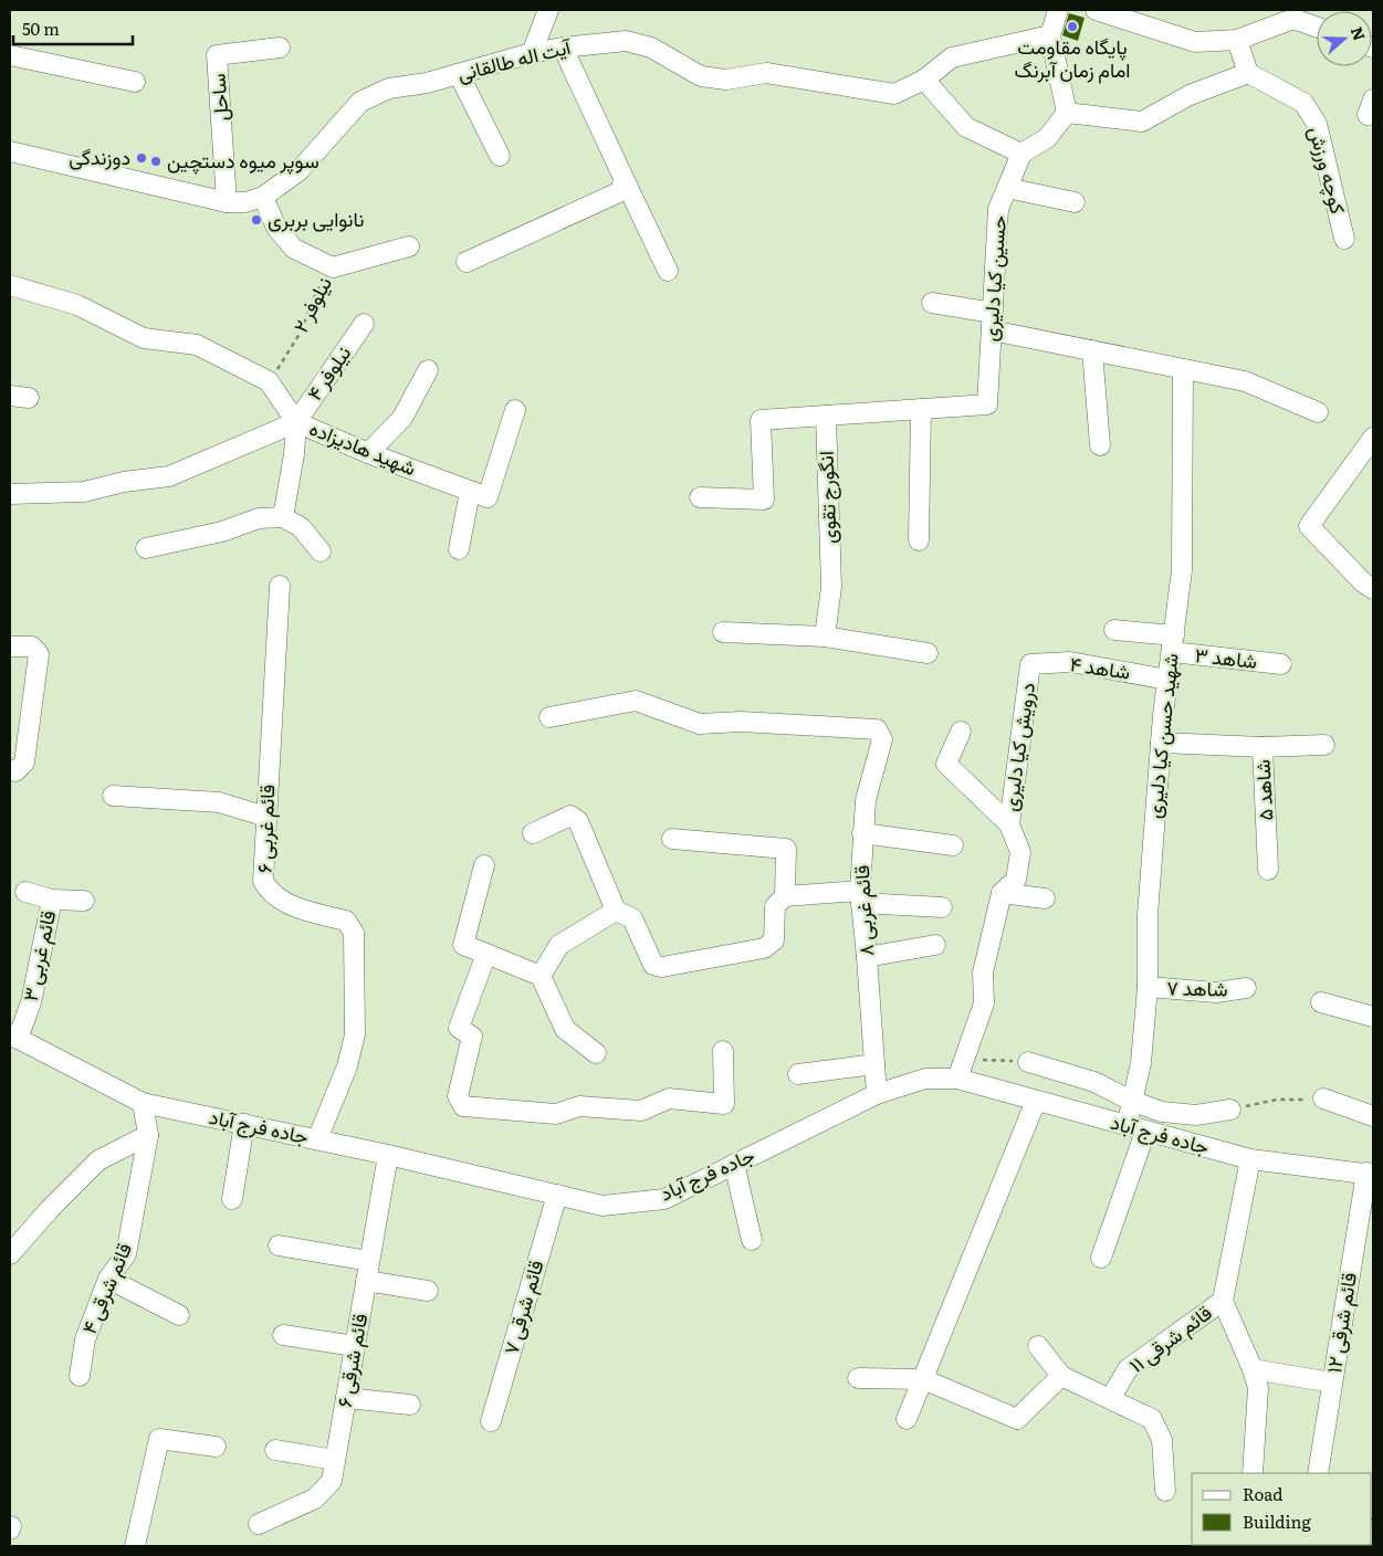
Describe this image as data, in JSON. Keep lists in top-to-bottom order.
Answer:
{
  "streets": {
    "street": [
      "آیت اله طالقانی",
      "ساحل",
      "کوچه ورزش",
      "حسین کیا دلیری",
      "نیلوفر ۲",
      "نیلوفر ۴",
      "شهید هادیزاده",
      "انگورج تقوی",
      "شاهد ۳",
      "شاهد ۴",
      "شهید حسن کیا دلیری",
      "درویش کیا دلیری",
      "شاهد ۵",
      "قائم غربی ۶",
      "قائم غربی ۸",
      "قائم غربی ۳",
      "شاهد ۷",
      "جاده فرج آباد",
      "قائم شرقی ۴",
      "قائم شرقی ۷",
      "قائم شرقی ۱۲",
      "قائم شرقی ۱۱",
      "قائم شرقی ۶"
    ]
  },
  "crossings": [
    ["آیت اله طالقانی", "ساحل"],
    ["نیلوفر ۲", "شهید هادیزاده"],
    ["نیلوفر ۴", "شهید هادیزاده"],
    ["شاهد ۳", "شهید حسن کیا دلیری"],
    ["شاهد ۴", "شهید حسن کیا دلیری"],
    ["شاهد ۴", "درویش کیا دلیری"],
    ["شهید حسن کیا دلیری", "شاهد ۵"],
    ["شهید حسن کیا دلیری", "شاهد ۷"],
    ["شهید حسن کیا دلیری", "جاده فرج آباد"],
    ["درویش کیا دلیری", "جاده فرج آباد"],
    ["قائم غربی ۶", "جاده فرج آباد"],
    ["قائم غربی ۸", "جاده فرج آباد"],
    ["قائم غربی ۳", "جاده فرج آباد"],
    ["جاده فرج آباد", "قائم شرقی ۴"],
    ["جاده فرج آباد", "قائم شرقی ۷"],
    ["جاده فرج آباد", "قائم شرقی ۱۲"],
    ["جاده فرج آباد", "قائم شرقی ۱۱"],
    ["جاده فرج آباد", "قائم شرقی ۶"]
  ],
  "places": [
    "پایگاه مقاومت امام زمان آبرنگ",
    "دوزندگی",
    "سوپر میوه دستچین",
    "نانوایی بربری"
  ],
  "legend": ["Road", "Building"],
  "scale_bar": "50 m",
  "north": "right"
}
